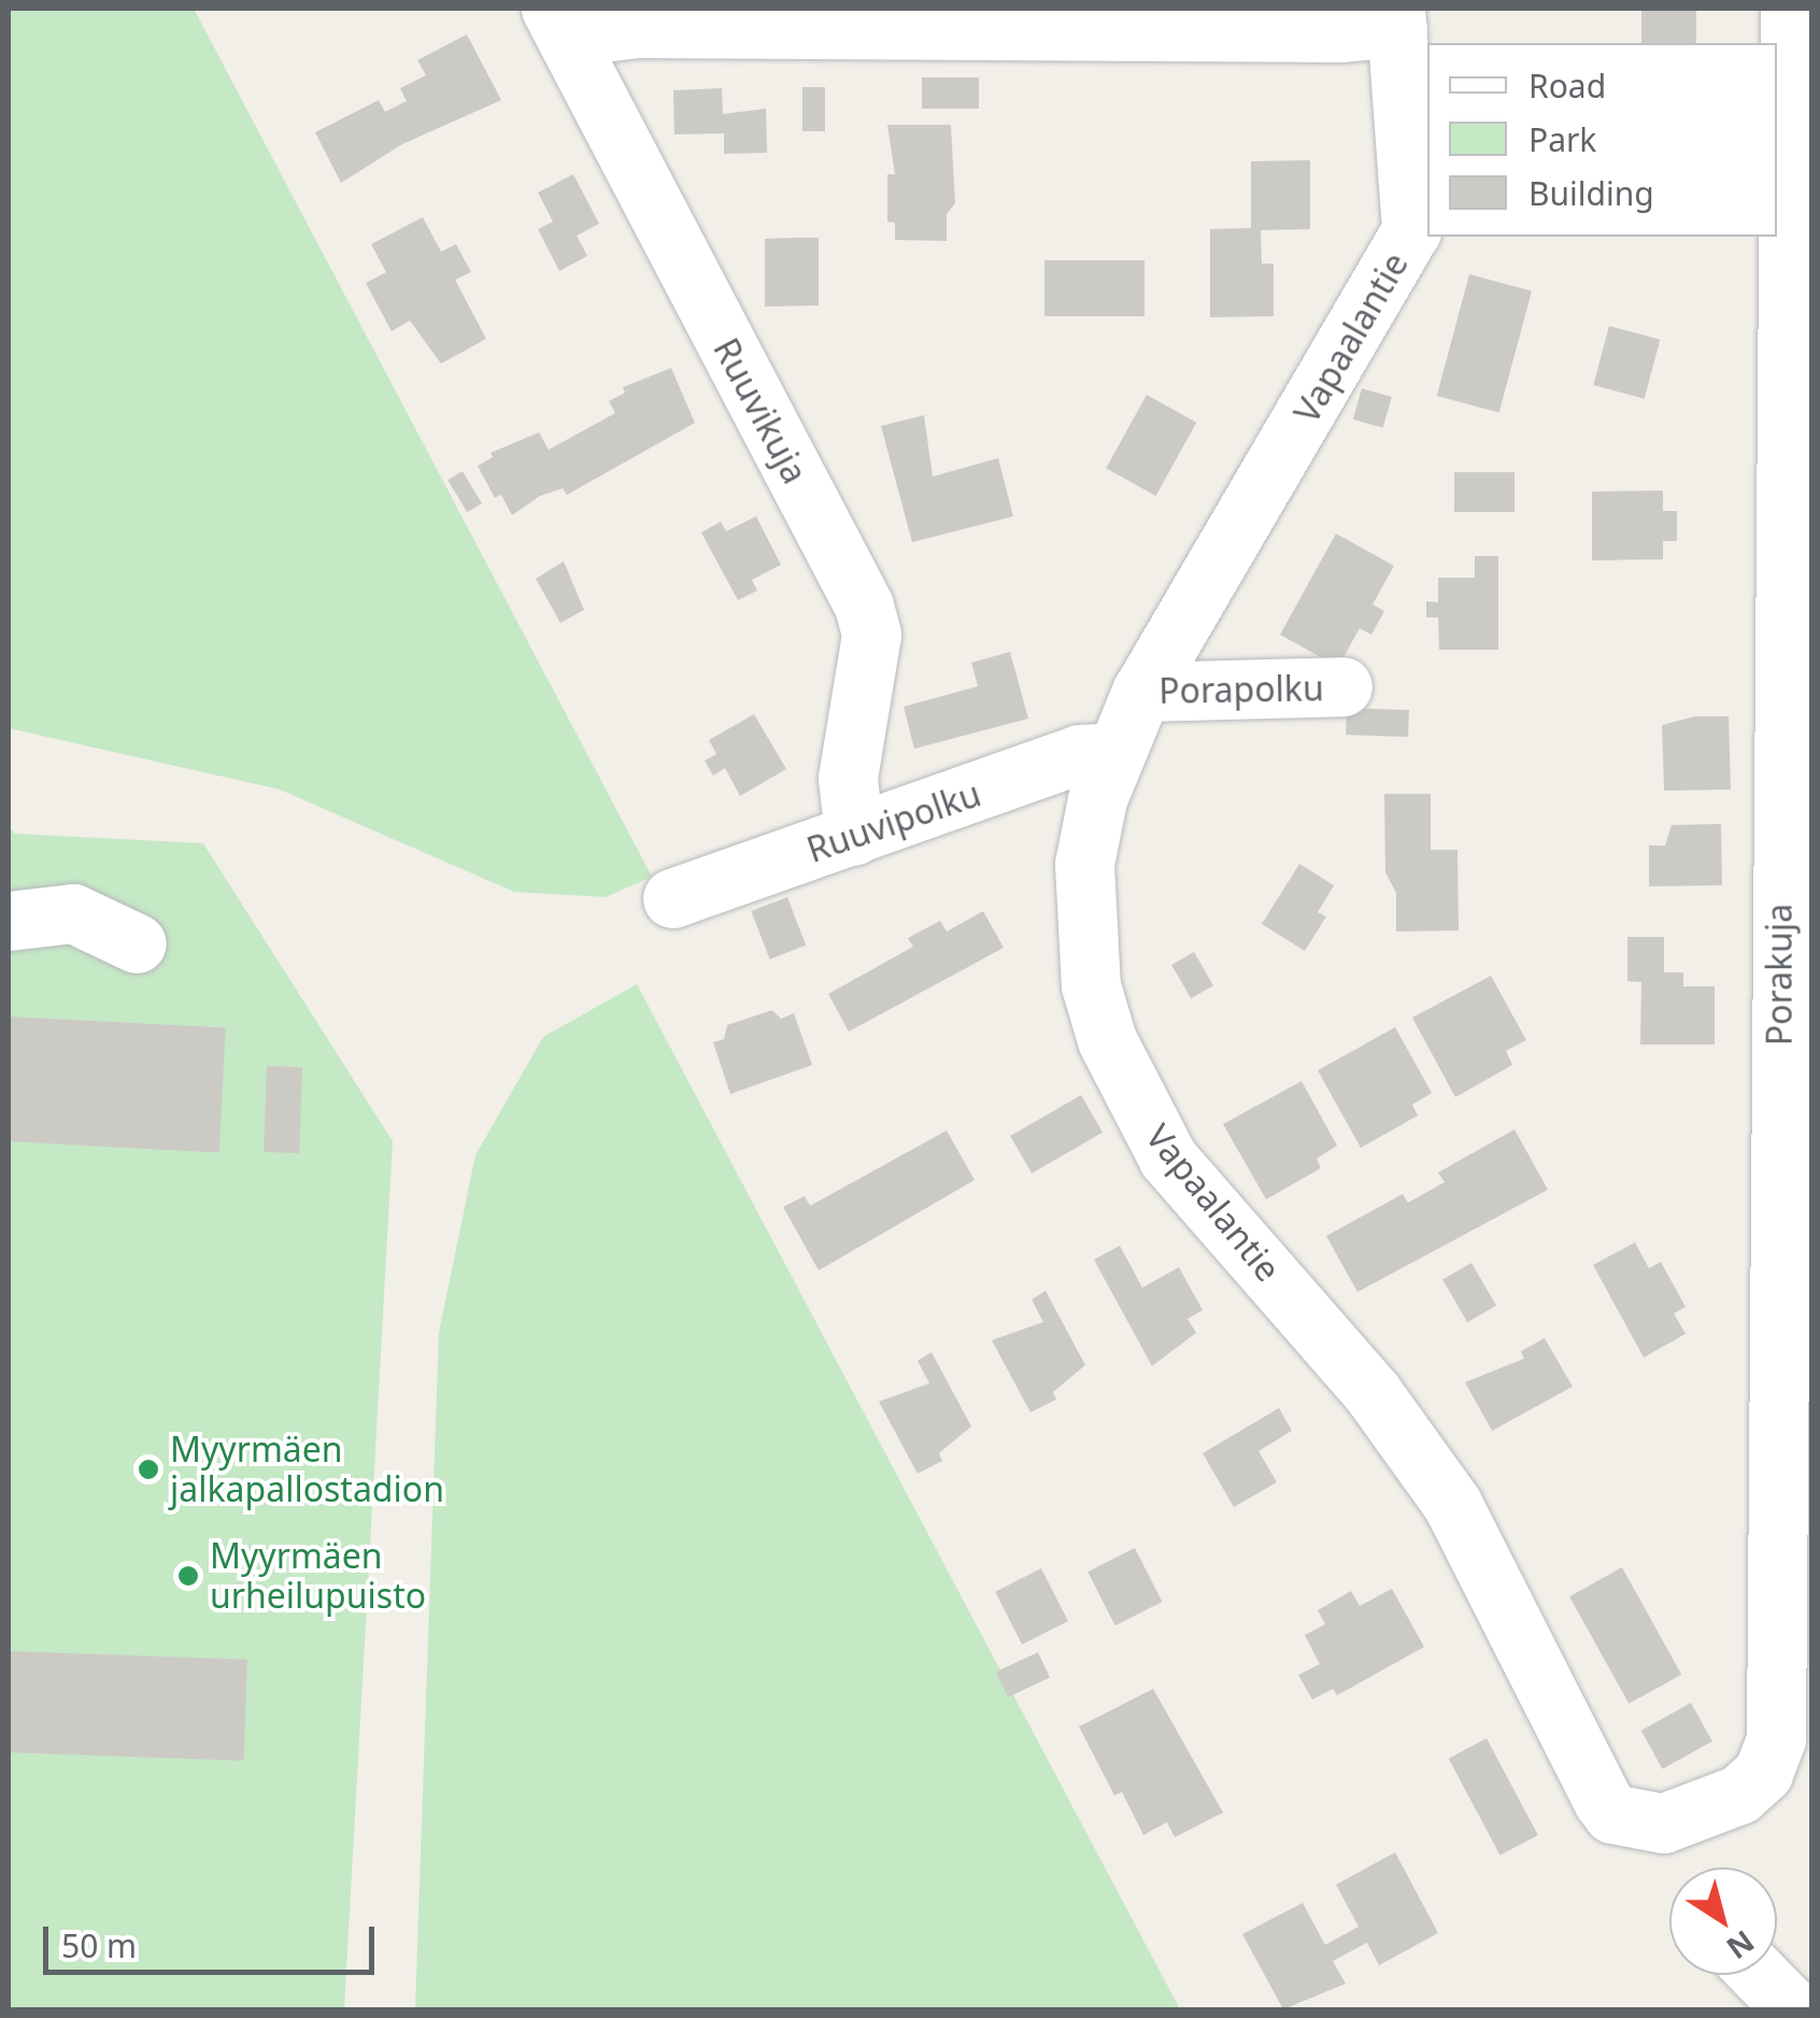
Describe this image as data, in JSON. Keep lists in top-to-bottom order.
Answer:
{
  "streets": {
    "street": [
      "Vapaalantie",
      "Ruuvikuja",
      "Porapolku",
      "Ruuvipolku",
      "Porakuja"
    ]
  },
  "crossings": [
    ["Vapaalantie", "Porapolku"],
    ["Vapaalantie", "Ruuvipolku"],
    ["Vapaalantie", "Porakuja"],
    ["Ruuvikuja", "Ruuvipolku"]
  ],
  "places": ["Myyrmäen jalkapallostadion", "Myyrmäen urheilupuisto"],
  "legend": ["Road", "Park", "Building"],
  "scale_bar": "50 m",
  "north": "bottom right"
}
